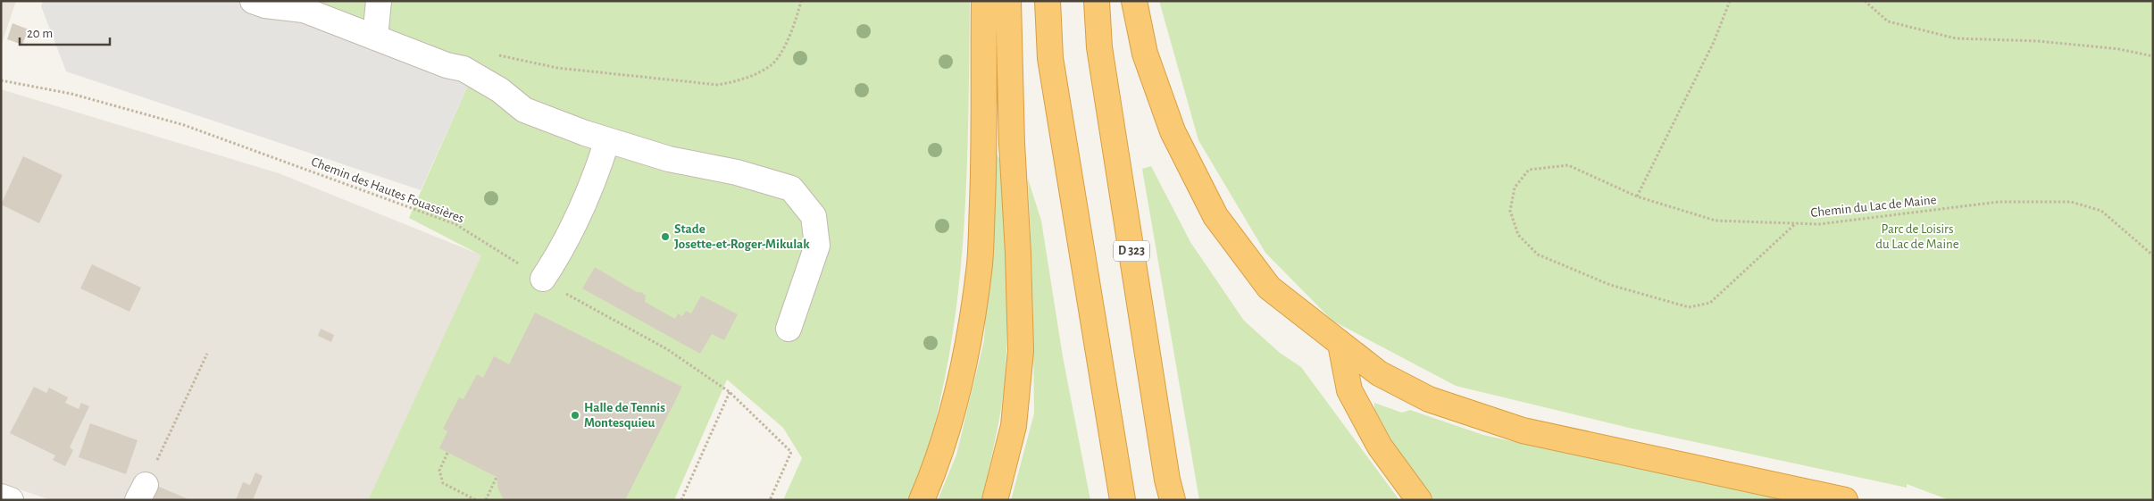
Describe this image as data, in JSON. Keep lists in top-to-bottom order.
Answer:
{
  "streets": {
    "highway": ["D 323"],
    "path": ["Chemin des Hautes Fouassières", "Chemin du Lac de Maine"]
  },
  "parks": ["Parc de Loisirs du Lac de Maine"],
  "places": ["Stade Josette-et-Roger-Mikulak", "Halle de Tennis Montesquieu"],
  "scale_bar": "20 m"
}
